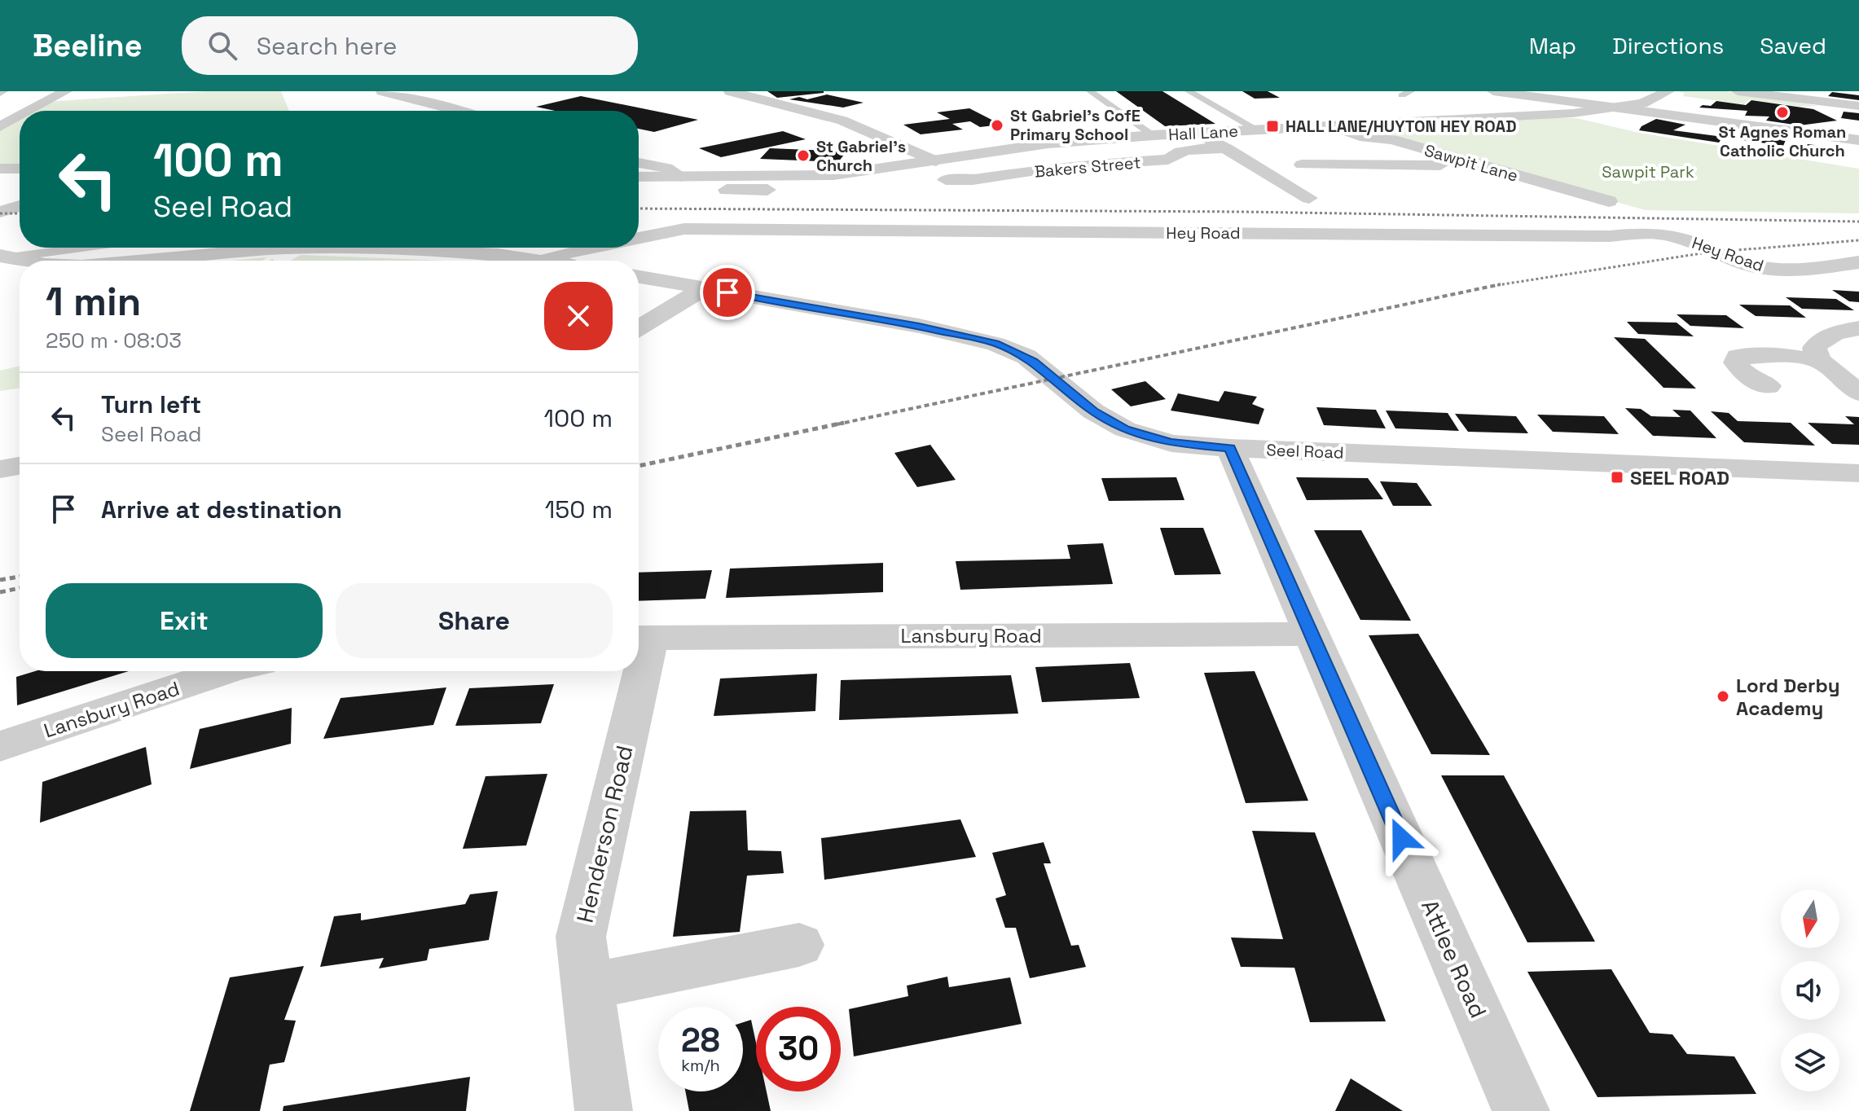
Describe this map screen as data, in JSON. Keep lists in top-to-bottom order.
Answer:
{
  "streets": {
    "street": [
      "Hall Lane",
      "Sawpit Lane",
      "Bakers Street",
      "Hey Road",
      "Seel Road",
      "Lansbury Road",
      "Henderson Road",
      "Attlee Road"
    ]
  },
  "crossings": [
    ["Hall Lane", "Sawpit Lane"],
    ["Seel Road", "Attlee Road"],
    ["Lansbury Road", "Attlee Road"]
  ],
  "parks": ["Sawpit Park"],
  "places": {
    "other": [
      "St Agnes Roman Catholic Church",
      "St Gabriel's CofE Primary School",
      "St Gabriel's Church",
      "Lord Derby Academy"
    ],
    "transit": ["HALL LANE/HUYTON HEY ROAD", "SEEL ROAD"]
  },
  "north": "bottom",
  "page": {
    "header": "Beeline",
    "search": "Search here",
    "nav": ["Map", "Directions", "Saved"],
    "turn": ["100 m", "Seel Road"],
    "heading": ["1 min", "250 m · 08:03"],
    "list": [
      {
        "name": "Turn left",
        "note": "Seel Road",
        "value": "100 m"
      },
      {
        "name": "Arrive at destination",
        "value": "150 m"
      }
    ],
    "buttons": ["Exit", "Share"],
    "speed": "28 km/h",
    "limit": "30"
  }
}
